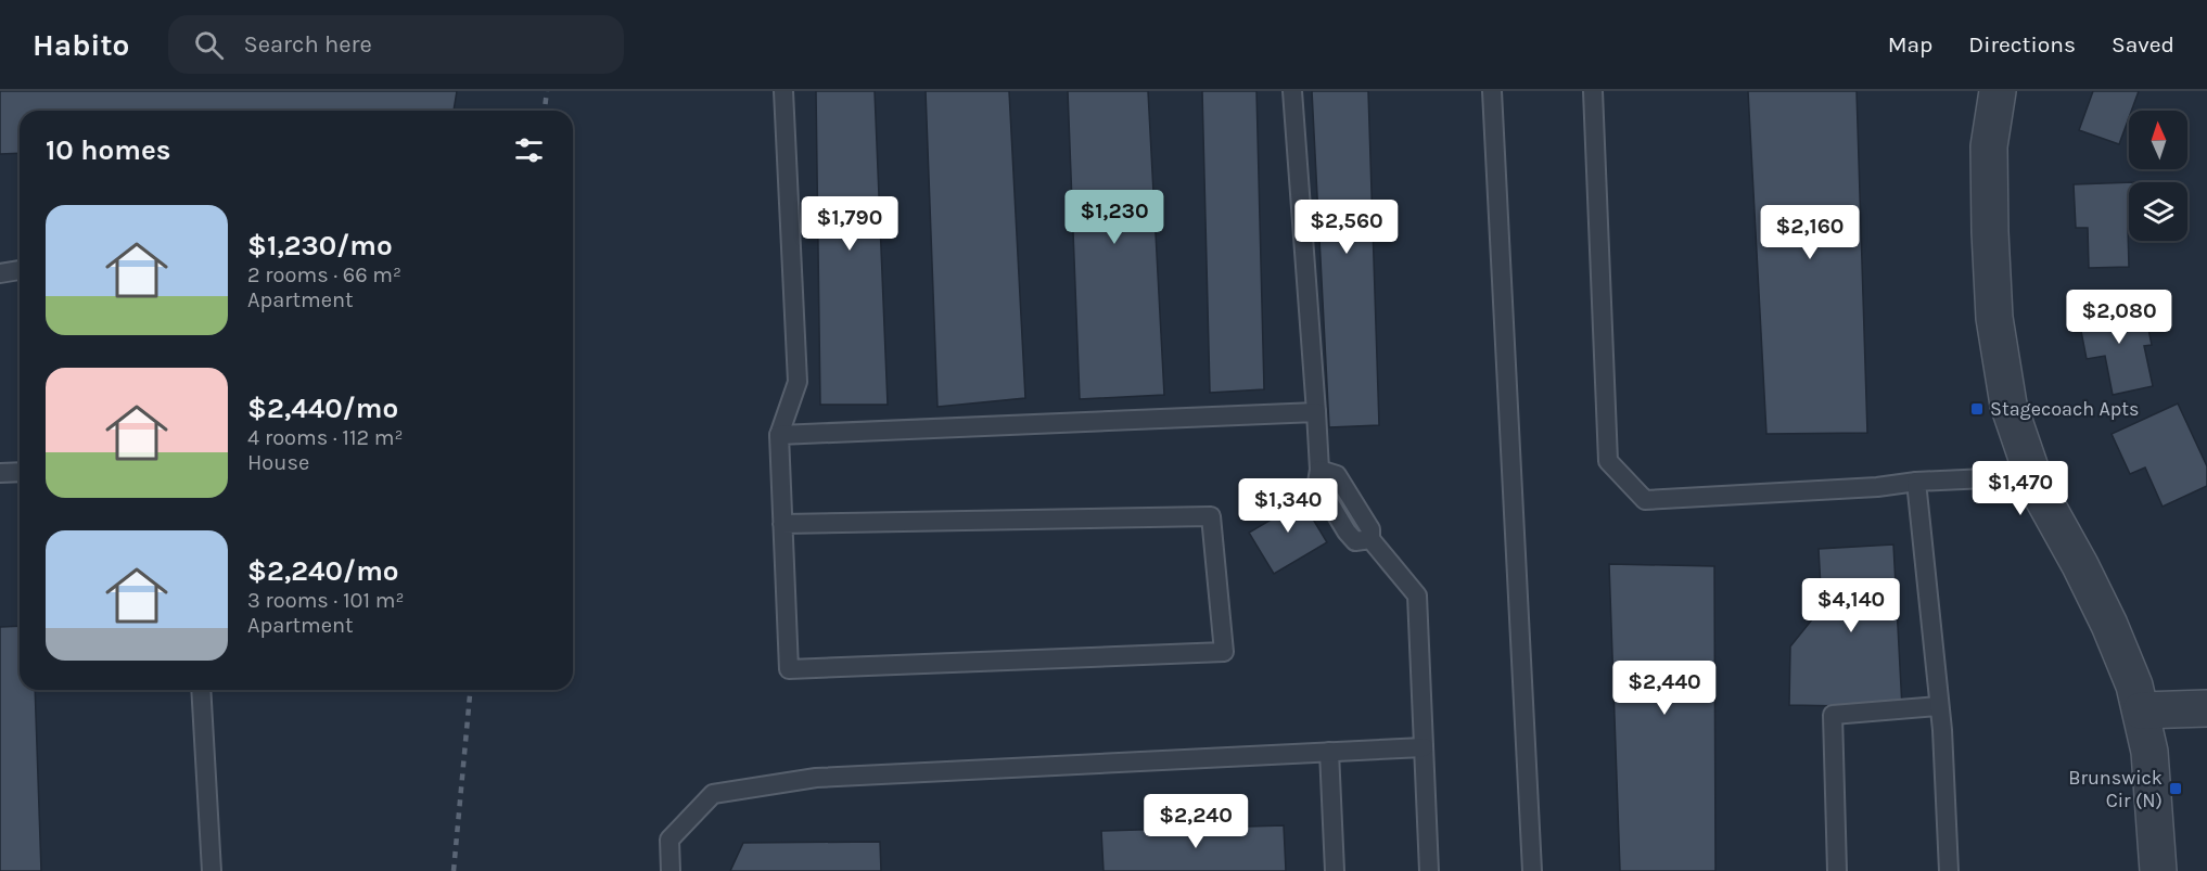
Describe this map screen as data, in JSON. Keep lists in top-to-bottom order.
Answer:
{
  "places": {
    "transit": ["Stagecoach Apts", "Brunswick Cir (N)"]
  },
  "north": "top",
  "page": {
    "header": "Habito",
    "search": "Search here",
    "nav": ["Map", "Directions", "Saved"],
    "heading": "10 homes",
    "list": [
      {
        "name": "$1,230/mo",
        "note": "2 rooms · 66 m² · Apartment"
      },
      {
        "name": "$2,440/mo",
        "note": "4 rooms · 112 m² · House"
      },
      {
        "name": "$2,240/mo",
        "note": "3 rooms · 101 m² · Apartment"
      }
    ],
    "price": [
      "$1,230",
      "$1,790",
      "$2,560",
      "$2,160",
      "$2,080",
      "$1,470",
      "$1,340",
      "$4,140",
      "$2,440",
      "$2,240"
    ]
  }
}
